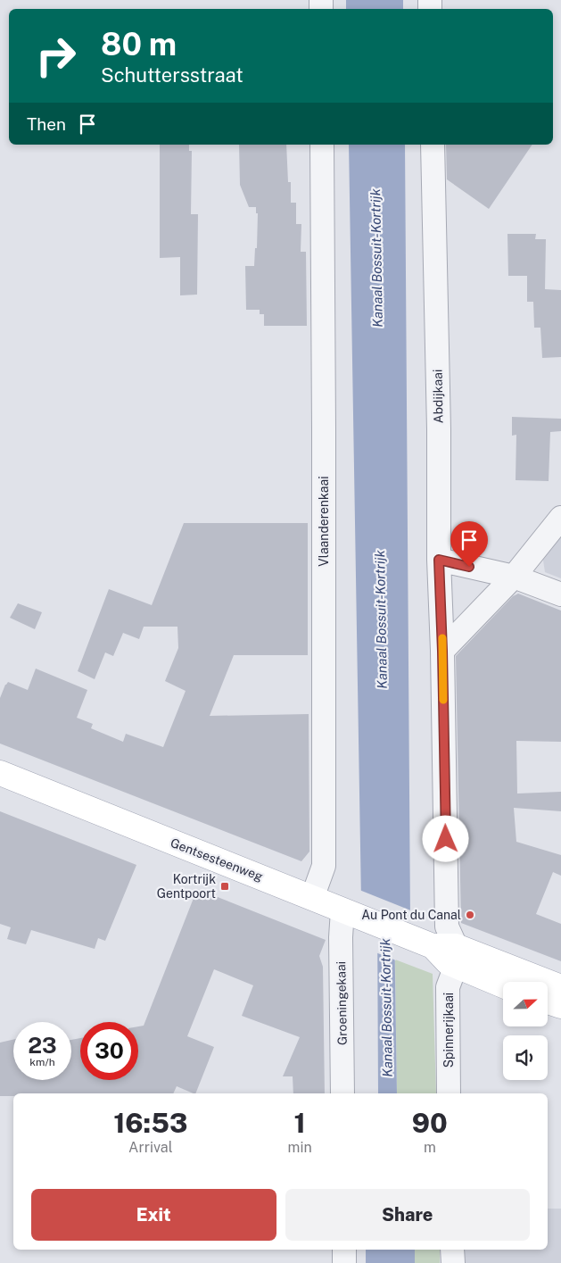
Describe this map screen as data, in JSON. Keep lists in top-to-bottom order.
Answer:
{
  "streets": {
    "main road": ["Gentsesteenweg"],
    "street": [
      "Abdijkaai",
      "Vlaanderenkaai",
      "Groeningekaai",
      "Spinnerijkaai"
    ]
  },
  "crossings": [
    ["Abdijkaai", "Gentsesteenweg"],
    ["Abdijkaai", "Spinnerijkaai"],
    ["Vlaanderenkaai", "Gentsesteenweg"],
    ["Gentsesteenweg", "Groeningekaai"],
    ["Gentsesteenweg", "Spinnerijkaai"]
  ],
  "water": ["Kanaal Bossuit-Kortrijk"],
  "places": {
    "transit": ["Kortrijk Gentpoort"],
    "other": ["Au Pont du Canal"]
  },
  "north": "right",
  "page": {
    "turn": ["80 m", "Schuttersstraat"],
    "then": "Then",
    "speed": "23 km/h",
    "limit": "30",
    "eta": [
      "16:53",
      "Arrival",
      "1",
      "min",
      "90",
      "m"
    ],
    "buttons": ["Exit", "Share"]
  }
}
